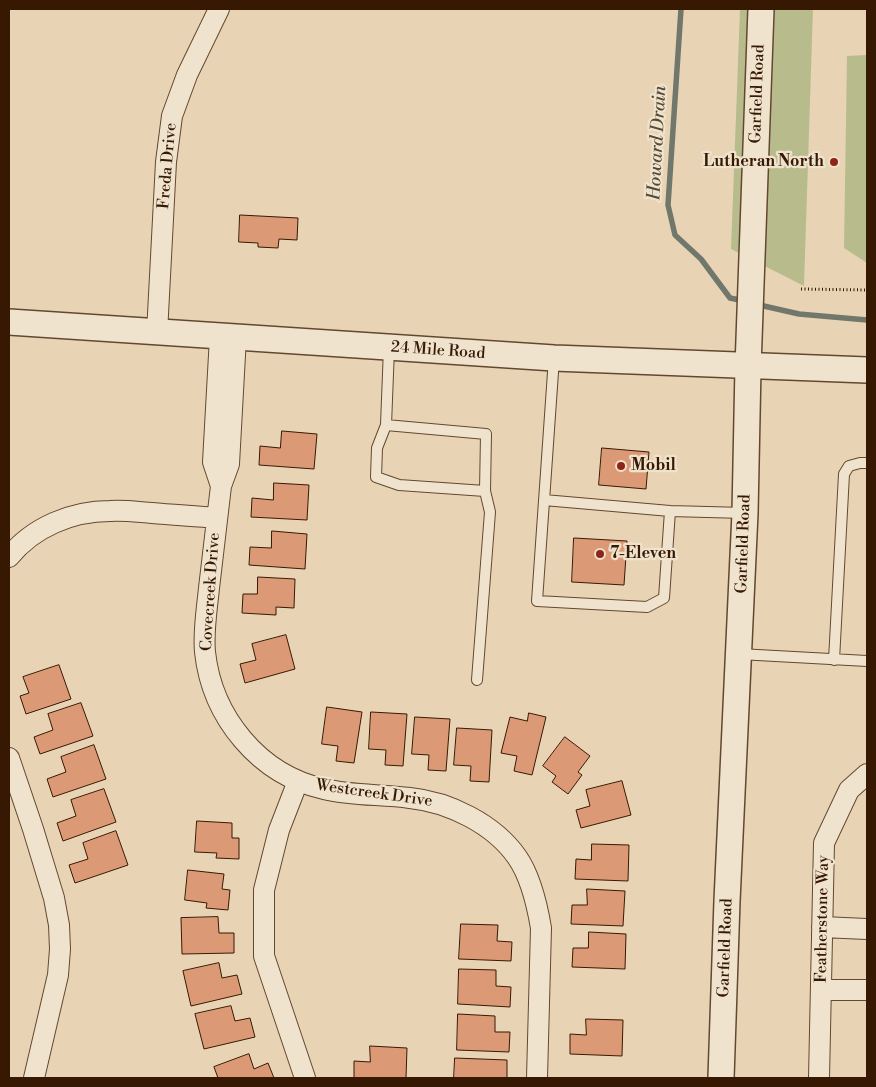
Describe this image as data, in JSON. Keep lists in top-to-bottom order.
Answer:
{
  "streets": {
    "street": [
      "Garfield Road",
      "Freda Drive",
      "24 Mile Road",
      "Covecreek Drive",
      "Westcreek Drive",
      "Featherstone Way"
    ]
  },
  "crossings": [
    ["Garfield Road", "24 Mile Road"],
    ["Freda Drive", "24 Mile Road"],
    ["24 Mile Road", "Covecreek Drive"],
    ["Covecreek Drive", "Westcreek Drive"]
  ],
  "water": ["Howard Drain"],
  "places": ["Lutheran North", "Mobil", "7-Eleven"]
}
